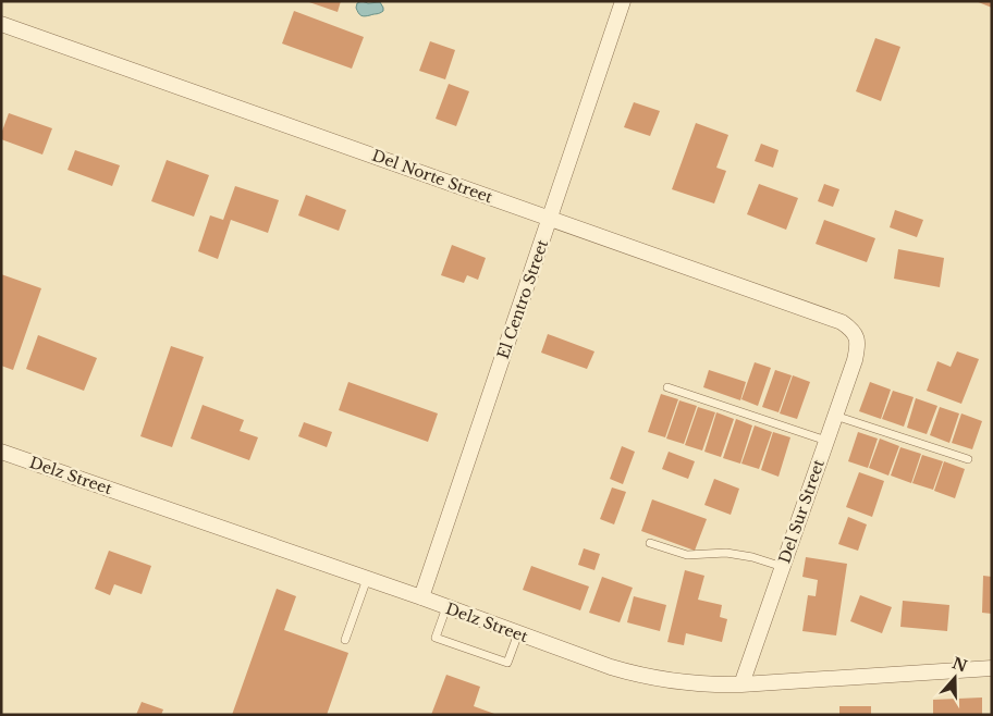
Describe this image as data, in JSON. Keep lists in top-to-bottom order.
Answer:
{
  "streets": {
    "street": [
      "Del Norte Street",
      "El Centro Street",
      "Delz Street",
      "Del Sur Street"
    ]
  },
  "crossings": [
    ["Del Norte Street", "El Centro Street"],
    ["Del Norte Street", "Del Sur Street"],
    ["El Centro Street", "Delz Street"],
    ["Delz Street", "Del Sur Street"]
  ],
  "north": "top"
}
